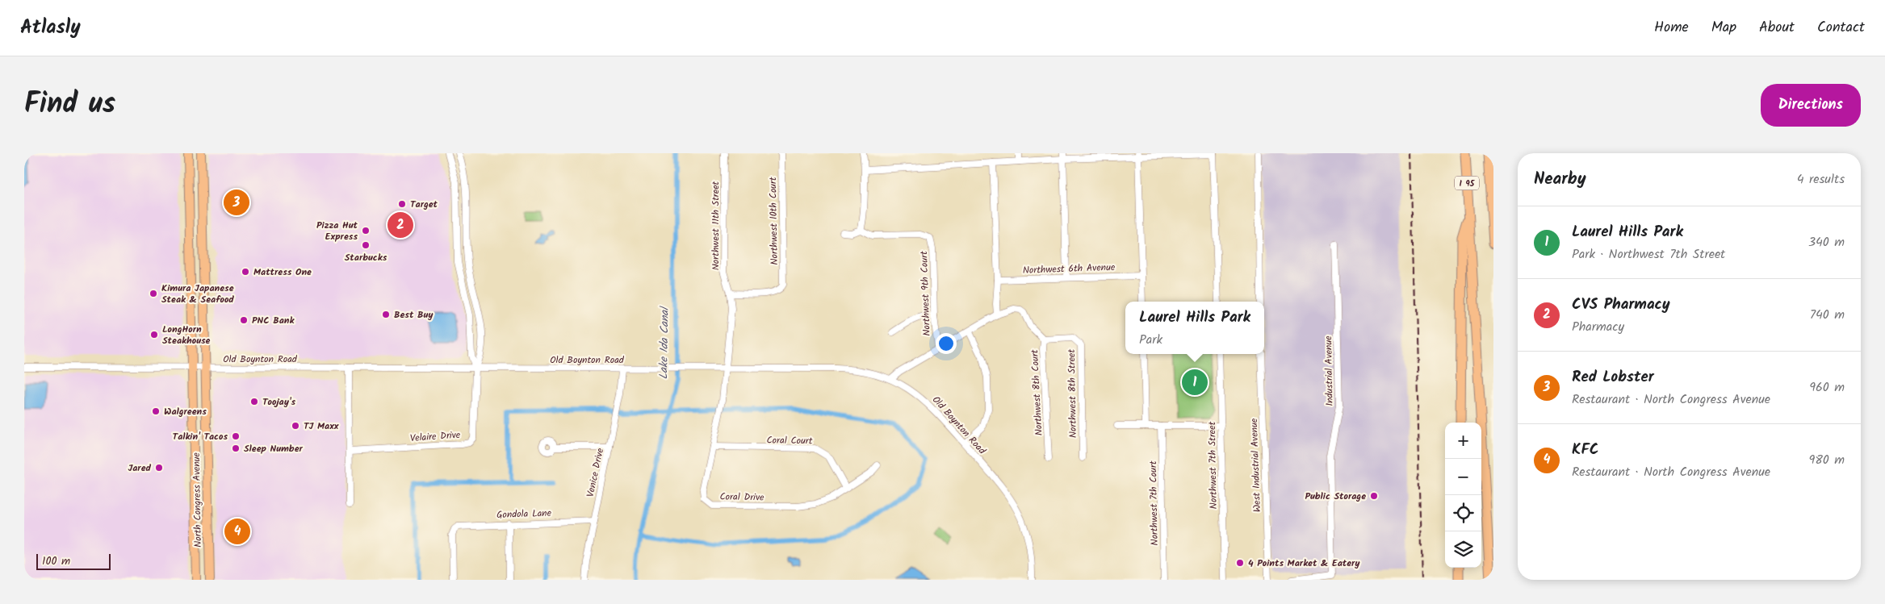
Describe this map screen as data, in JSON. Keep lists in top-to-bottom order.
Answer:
{
  "streets": {
    "highway": ["I 95"],
    "main road": ["North Congress Avenue"],
    "street": [
      "Northwest 10th Court",
      "Northwest 11th Street",
      "Northwest 6th Avenue",
      "Northwest 9th Court",
      "Old Boynton Road",
      "Industrial Avenue",
      "Northwest 8th Court",
      "Northwest 8th Street",
      "Velaire Drive",
      "Coral Court",
      "Northwest 7th Street",
      "West Industrial Avenue",
      "Venice Drive",
      "Coral Drive",
      "Northwest 7th Court",
      "Gondola Lane"
    ]
  },
  "crossings": [
    ["Northwest 10th Court", "Northwest 11th Street"],
    ["Northwest 11th Street", "Old Boynton Road"],
    ["Northwest 11th Street", "Coral Drive"],
    ["Northwest 9th Court", "Northwest 8th Court"],
    ["Old Boynton Road", "Northwest 8th Court"],
    ["Old Boynton Road", "Velaire Drive"],
    ["Old Boynton Road", "Venice Drive"],
    ["Old Boynton Road", "Coral Drive"],
    ["Old Boynton Road", "North Congress Avenue"],
    ["Northwest 8th Court", "Northwest 8th Street"],
    ["Coral Court", "Coral Drive"],
    ["Venice Drive", "Gondola Lane"]
  ],
  "water": ["Lake Ida Canal"],
  "places": [
    "Target",
    "Pizza Hut Express",
    "Starbucks",
    "Mattress One",
    "Kimura Japanese Steak & Seafood",
    "Best Buy",
    "PNC Bank",
    "LongHorn Steakhouse",
    "Toojay's",
    "Walgreens",
    "TJ Maxx",
    "Talkin' Tacos",
    "Sleep Number",
    "Jared",
    "Public Storage",
    "4 Points Market & Eatery"
  ],
  "scale_bar": "100 m",
  "page": {
    "header": "Atlasly",
    "nav": [
      "Home",
      "Map",
      "About",
      "Contact"
    ],
    "title": "Find us",
    "buttons": "Directions",
    "heading": ["Nearby", "4 results"],
    "pins": [
      "3",
      "2",
      "1",
      "4"
    ],
    "list": [
      {
        "mark": "1",
        "name": "Laurel Hills Park",
        "note": "Park · Northwest 7th Street",
        "value": "340 m"
      },
      {
        "mark": "2",
        "name": "CVS Pharmacy",
        "note": "Pharmacy",
        "value": "740 m"
      },
      {
        "mark": "3",
        "name": "Red Lobster",
        "note": "Restaurant · North Congress Avenue",
        "value": "960 m"
      },
      {
        "mark": "4",
        "name": "KFC",
        "note": "Restaurant · North Congress Avenue",
        "value": "980 m"
      }
    ],
    "popup": ["Laurel Hills Park", "Park"],
    "map_buttons": ["+", "−"],
    "scale": "100 m"
  }
}
